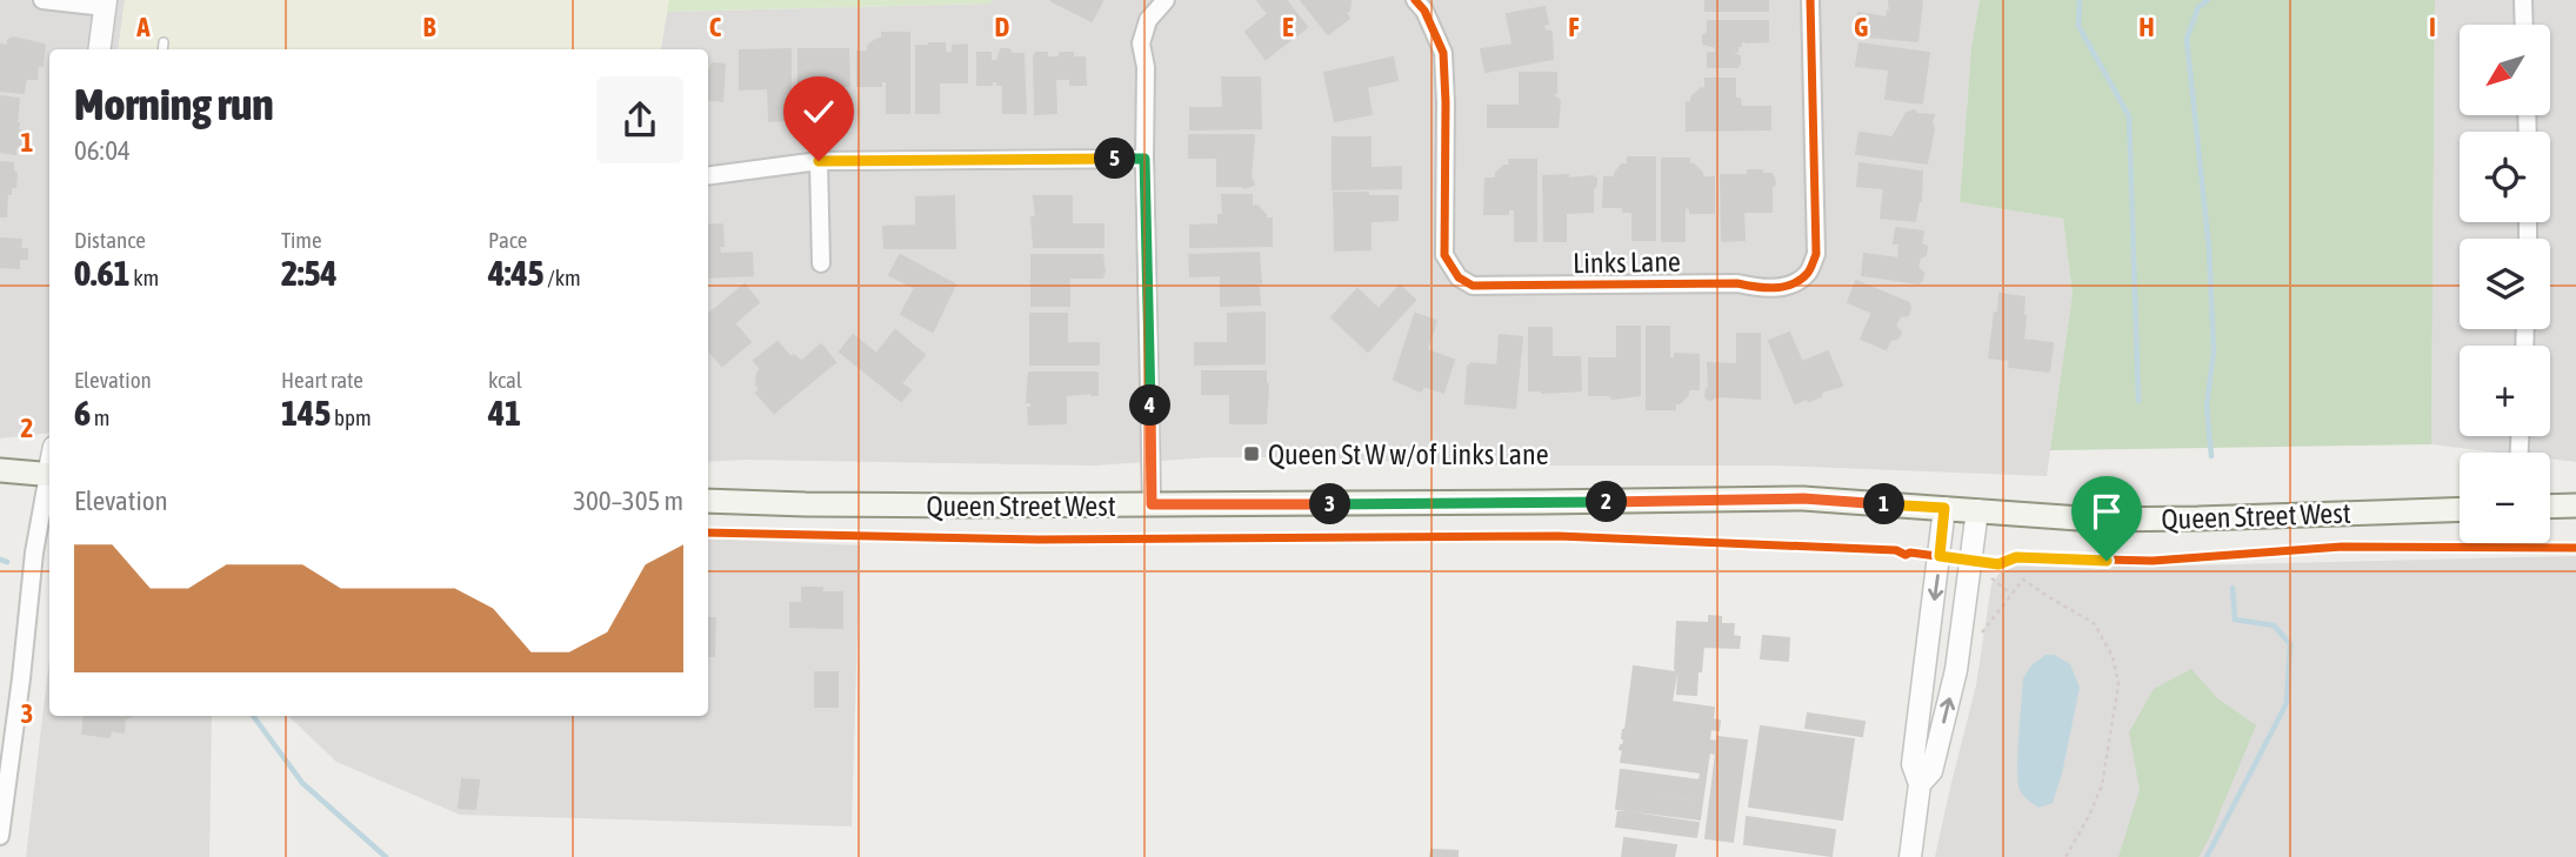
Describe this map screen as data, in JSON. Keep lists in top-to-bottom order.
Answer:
{
  "streets": {
    "main road": ["Queen Street West"],
    "street": ["Links Lane"]
  },
  "places": {
    "transit": ["Queen St W w/of Links Lane"]
  },
  "north": "bottom left",
  "page": {
    "map_buttons": ["+", "−"],
    "heading": ["Morning run", "06:04"],
    "pins": [
      "5",
      "4",
      "2",
      "1",
      "3"
    ],
    "stats": [
      ["Distance", "0.61 km"],
      ["Time", "2:54"],
      ["Pace", "4:45 /km"],
      ["Elevation", "6 m"],
      ["Heart rate", "145 bpm"],
      ["kcal", "41"]
    ],
    "chart": ["Elevation", "300–305 m"]
  },
  "grid": {
    "columns": [
      "A",
      "B",
      "C",
      "D",
      "E",
      "F",
      "G",
      "H",
      "I"
    ],
    "rows": ["1", "2", "3"]
  }
}
